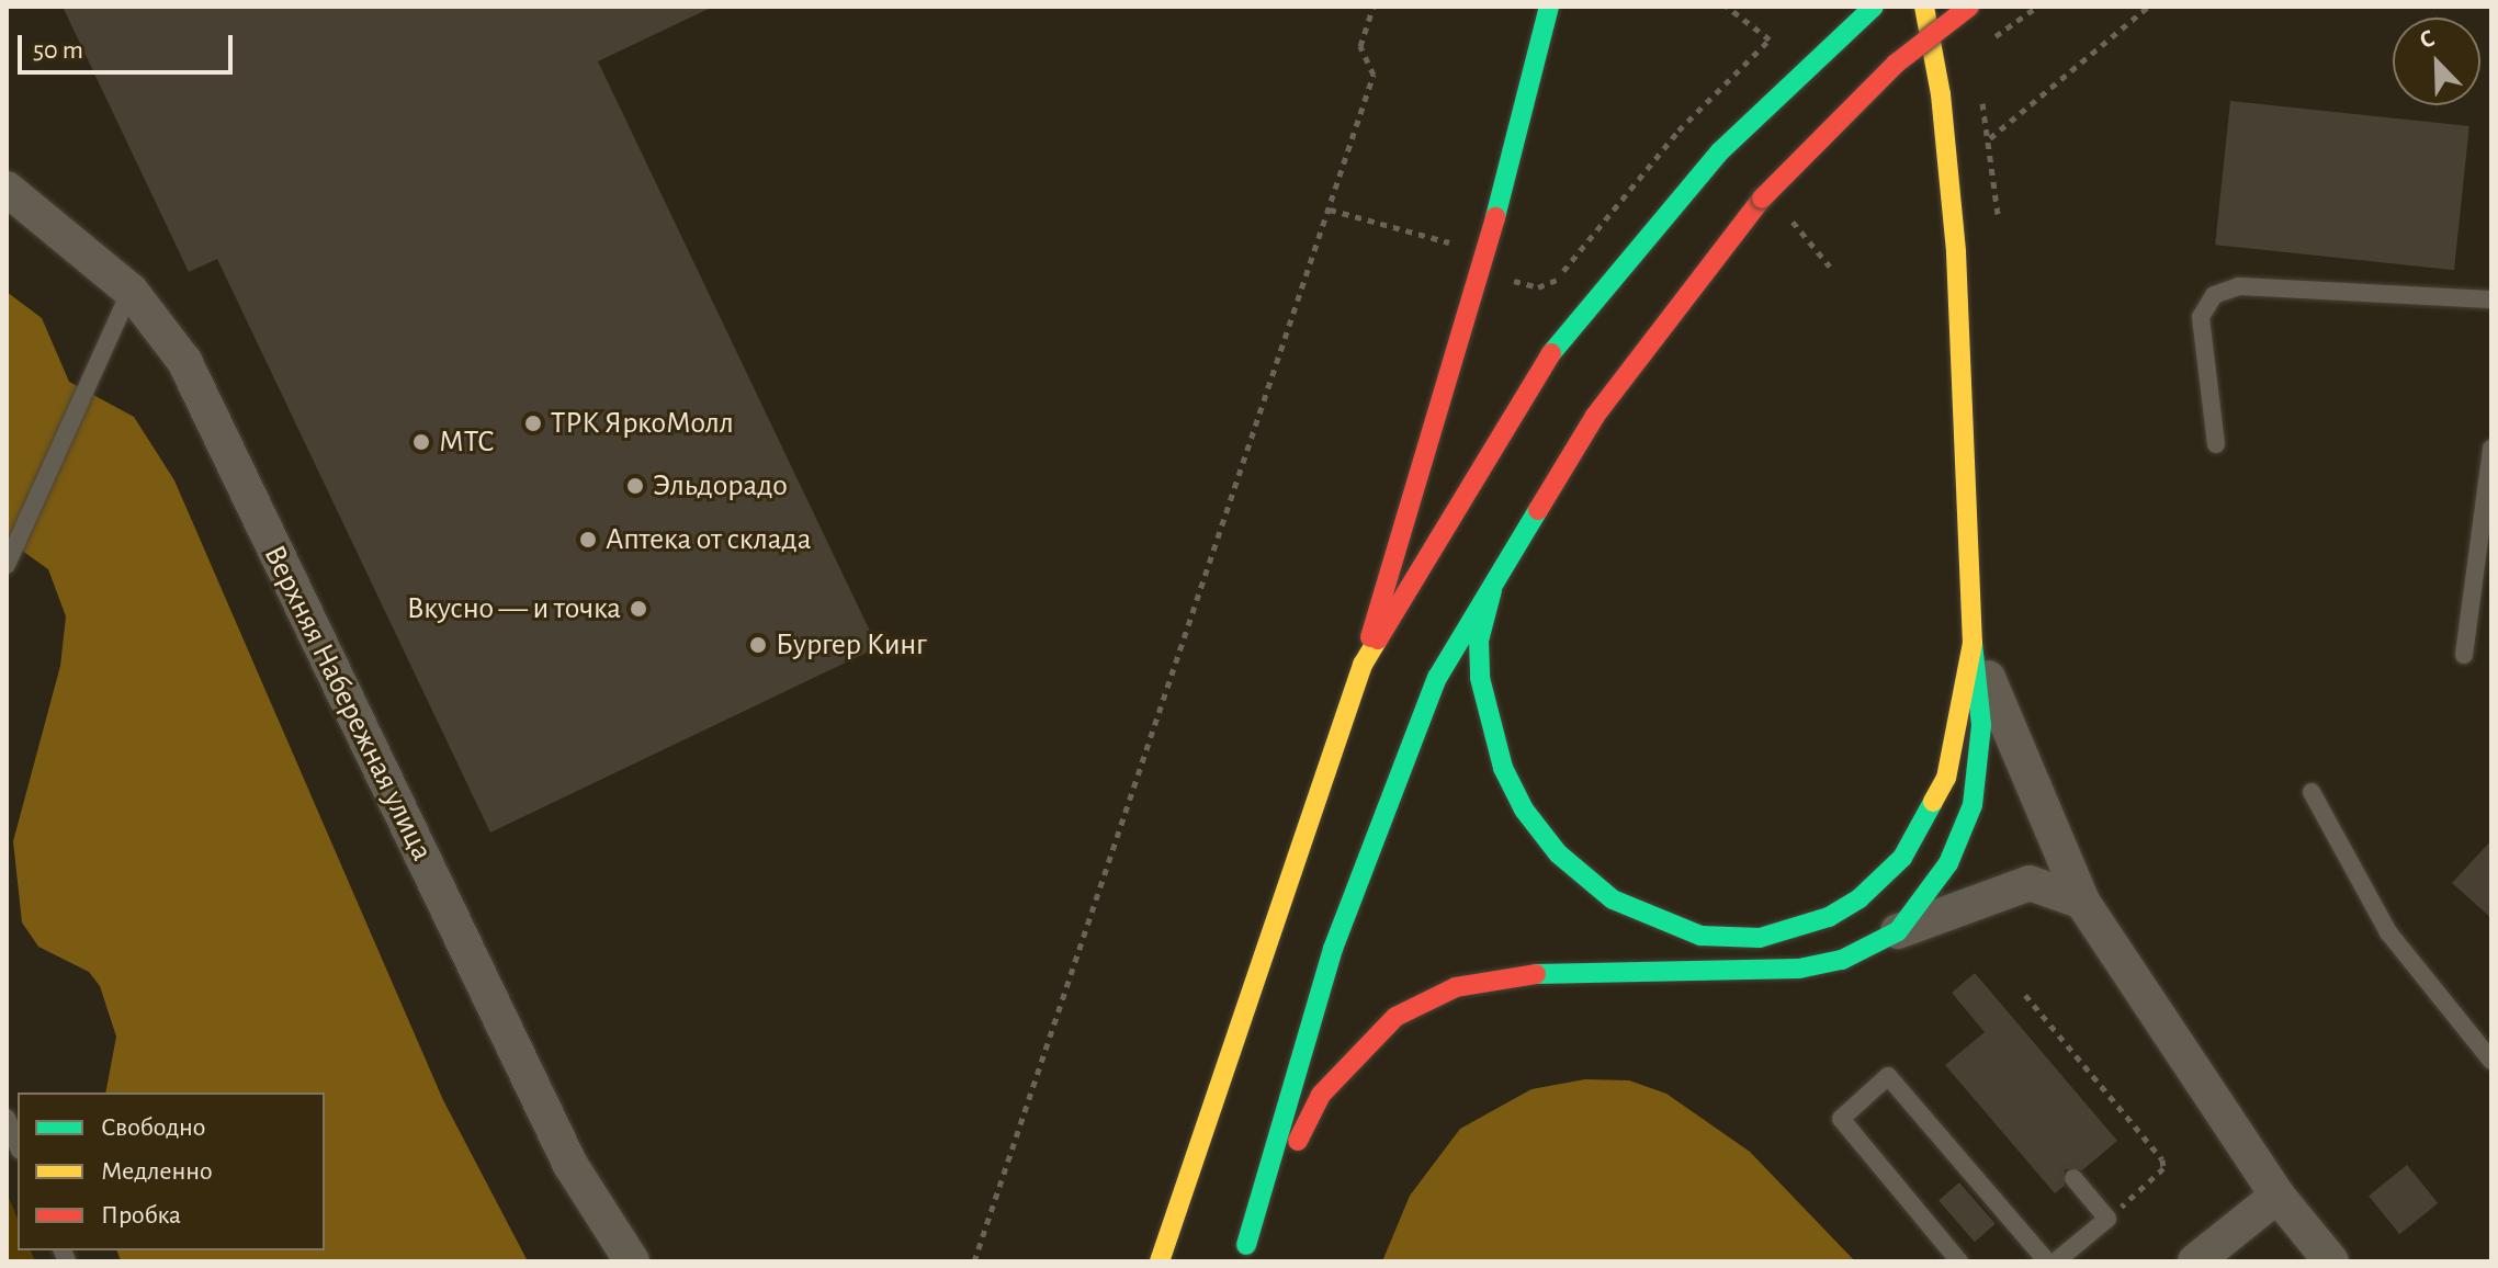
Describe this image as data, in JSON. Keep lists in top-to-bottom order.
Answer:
{
  "streets": {
    "street": ["Верхняя Набережная улица"]
  },
  "places": [
    "ТРК ЯркоМолл",
    "МТС",
    "Эльдорадо",
    "Аптека от склада",
    "Вкусно — и точка",
    "Бургер Кинг"
  ],
  "legend": ["Свободно", "Медленно", "Пробка"],
  "scale_bar": "50 m",
  "north": "top left"
}
